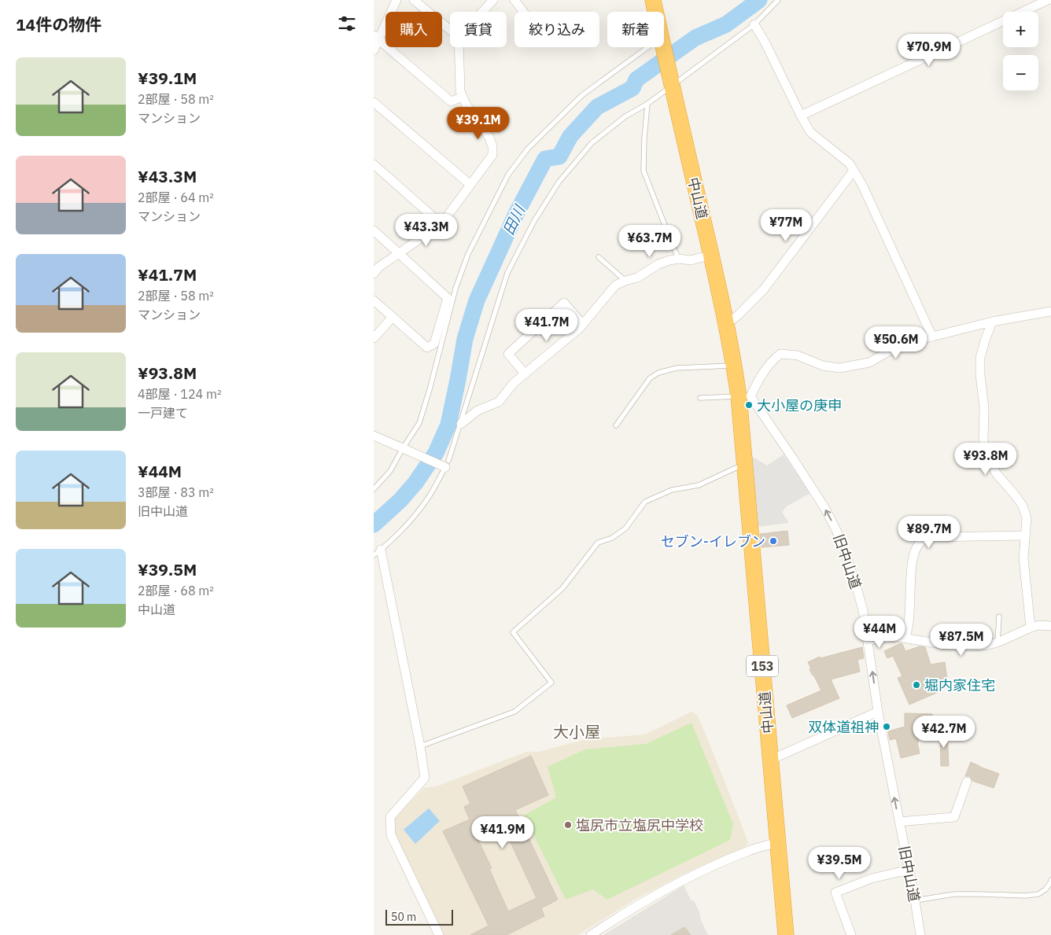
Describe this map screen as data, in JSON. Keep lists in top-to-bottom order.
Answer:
{
  "streets": {
    "highway": ["中山道", "153"],
    "street": ["旧中山道"]
  },
  "crossings": [
    ["中山道", "旧中山道"]
  ],
  "one_way": ["旧中山道"],
  "districts": ["大小屋"],
  "water": ["田川"],
  "places": [
    "大小屋の庚申",
    "セブン-イレブン",
    "堀内家住宅",
    "双体道祖神",
    "塩尻市立塩尻中学校"
  ],
  "scale_bar": "50 m",
  "page": {
    "heading": "14件の物件",
    "map_buttons": ["+", "−"],
    "chip": [
      "購入",
      "賃貸",
      "絞り込み",
      "新着"
    ],
    "price": [
      "¥70.9M",
      "¥39.1M",
      "¥77M",
      "¥43.3M",
      "¥63.7M",
      "¥41.7M",
      "¥50.6M",
      "¥93.8M",
      "¥89.7M",
      "¥44M",
      "¥87.5M",
      "¥42.7M",
      "¥41.9M",
      "¥39.5M"
    ],
    "list": [
      {
        "name": "¥39.1M",
        "note": "2部屋 · 58 m² · マンション"
      },
      {
        "name": "¥43.3M",
        "note": "2部屋 · 64 m² · マンション"
      },
      {
        "name": "¥41.7M",
        "note": "2部屋 · 58 m² · マンション"
      },
      {
        "name": "¥93.8M",
        "note": "4部屋 · 124 m² · 一戸建て"
      },
      {
        "name": "¥44M",
        "note": "3部屋 · 83 m² · 旧中山道"
      },
      {
        "name": "¥39.5M",
        "note": "2部屋 · 68 m² · 中山道"
      }
    ],
    "scale": "50 m"
  }
}
